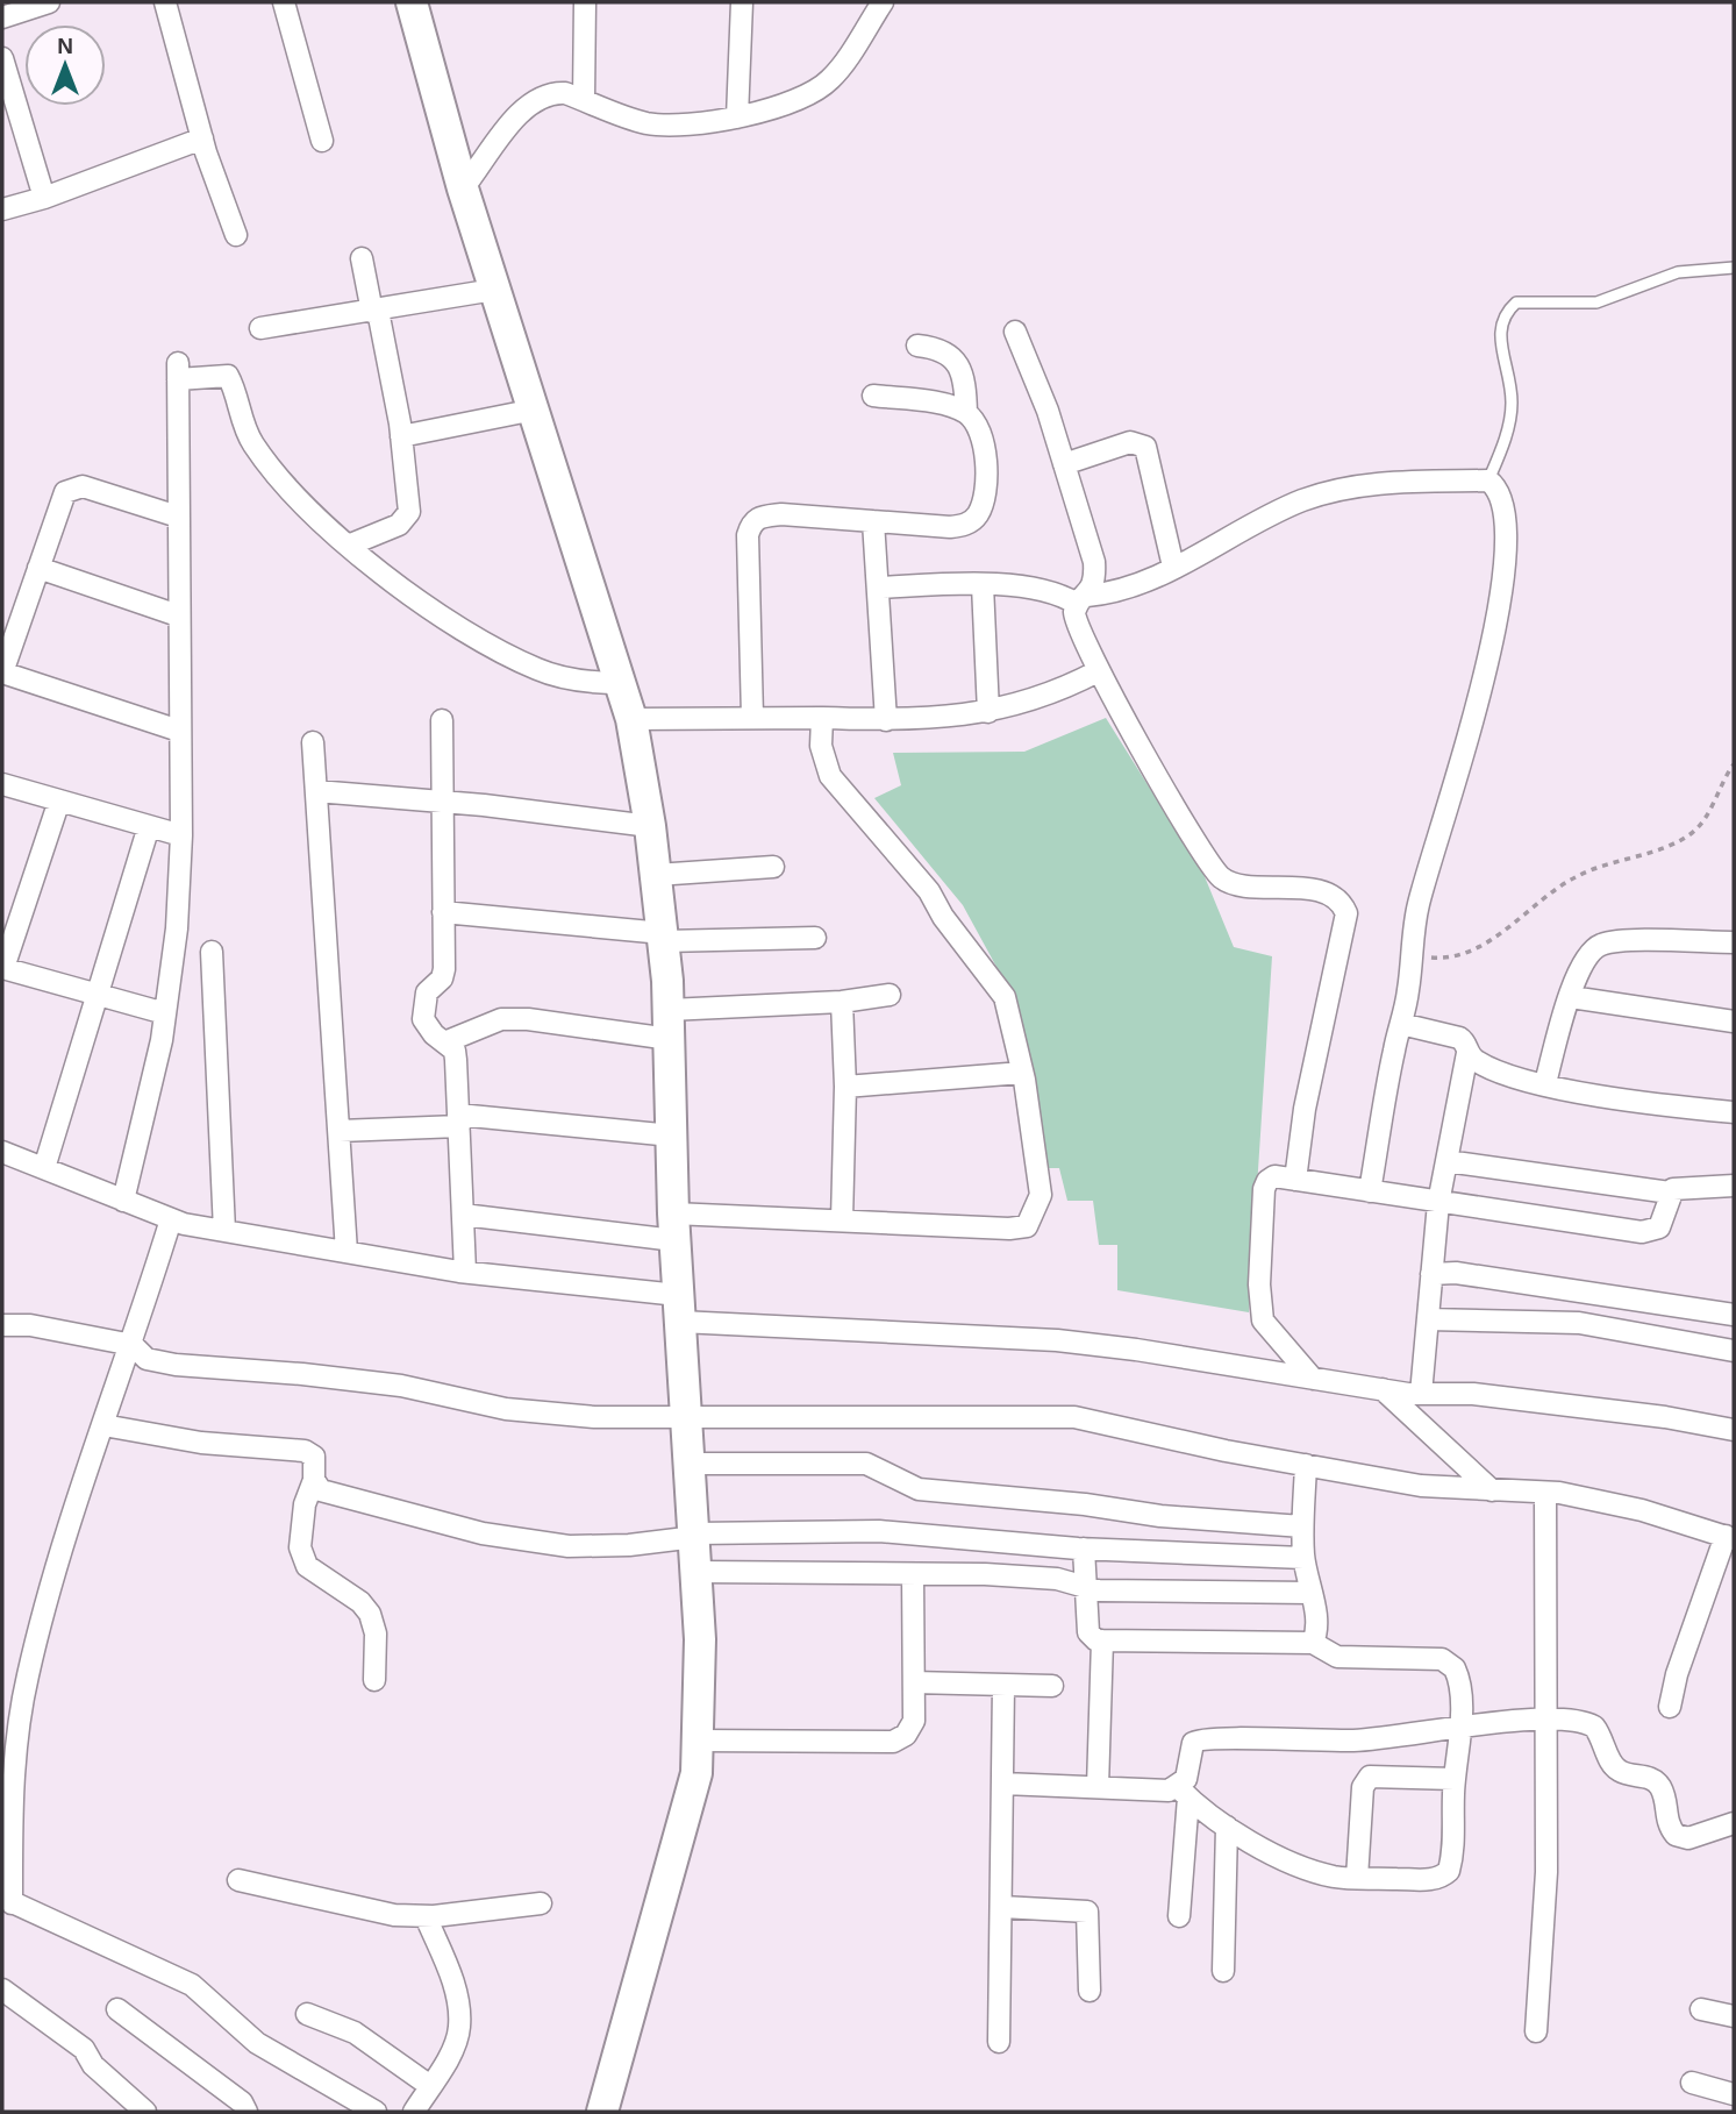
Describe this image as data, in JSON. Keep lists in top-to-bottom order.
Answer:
{
  "north": "top"
}
